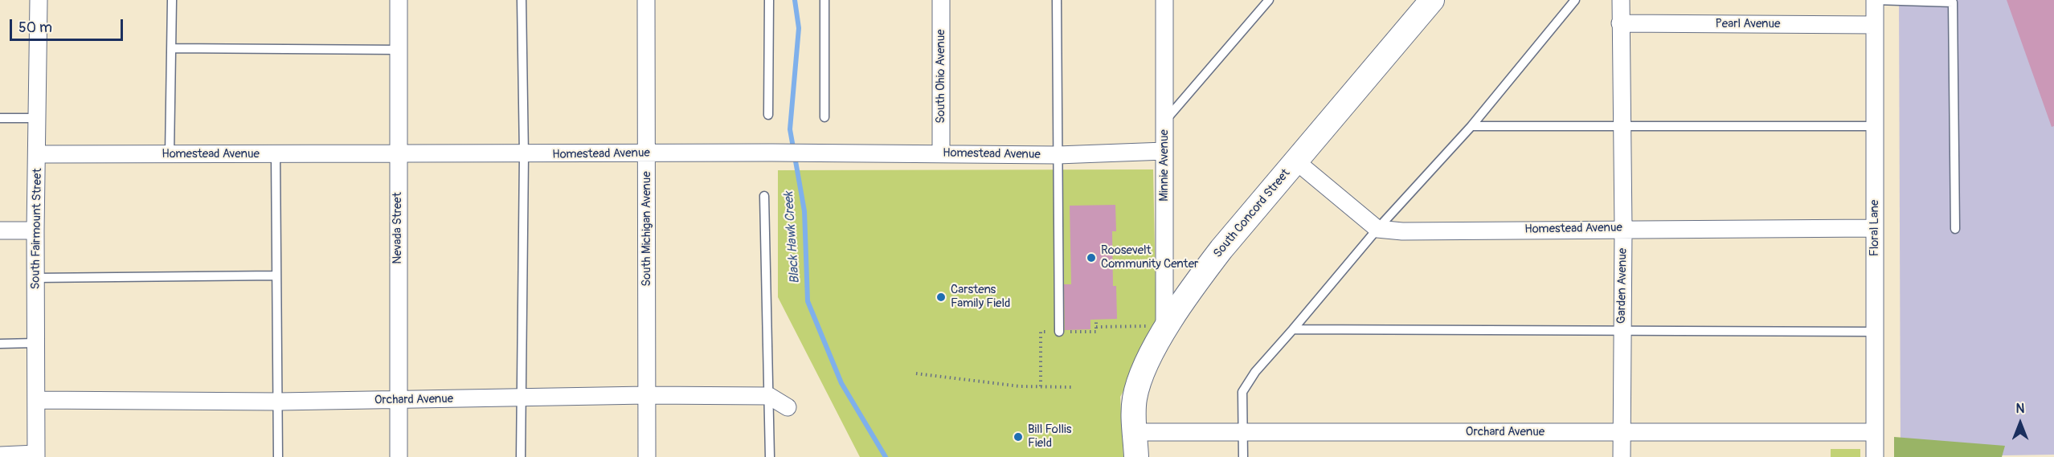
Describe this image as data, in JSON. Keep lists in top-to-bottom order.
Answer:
{
  "streets": {
    "street": [
      "Pearl Avenue",
      "South Ohio Avenue",
      "Homestead Avenue",
      "Minnie Avenue",
      "South Concord Street",
      "Nevada Street",
      "Floral Lane",
      "South Fairmount Street",
      "South Michigan Avenue",
      "Garden Avenue",
      "Orchard Avenue"
    ]
  },
  "crossings": [
    ["Pearl Avenue", "Floral Lane"],
    ["Pearl Avenue", "Garden Avenue"],
    ["South Ohio Avenue", "Homestead Avenue"],
    ["Homestead Avenue", "Minnie Avenue"],
    ["Homestead Avenue", "Nevada Street"],
    ["Homestead Avenue", "Floral Lane"],
    ["Homestead Avenue", "South Fairmount Street"],
    ["Homestead Avenue", "South Michigan Avenue"],
    ["Homestead Avenue", "Garden Avenue"],
    ["Minnie Avenue", "South Concord Street"],
    ["South Concord Street", "Orchard Avenue"],
    ["Nevada Street", "Orchard Avenue"],
    ["Floral Lane", "Orchard Avenue"],
    ["South Fairmount Street", "Orchard Avenue"],
    ["South Michigan Avenue", "Orchard Avenue"],
    ["Garden Avenue", "Orchard Avenue"]
  ],
  "water": ["Black Hawk Creek"],
  "places": ["Roosevelt Community Center", "Carstens Family Field", "Bill Follis Field"],
  "scale_bar": "50 m",
  "north": "top"
}
